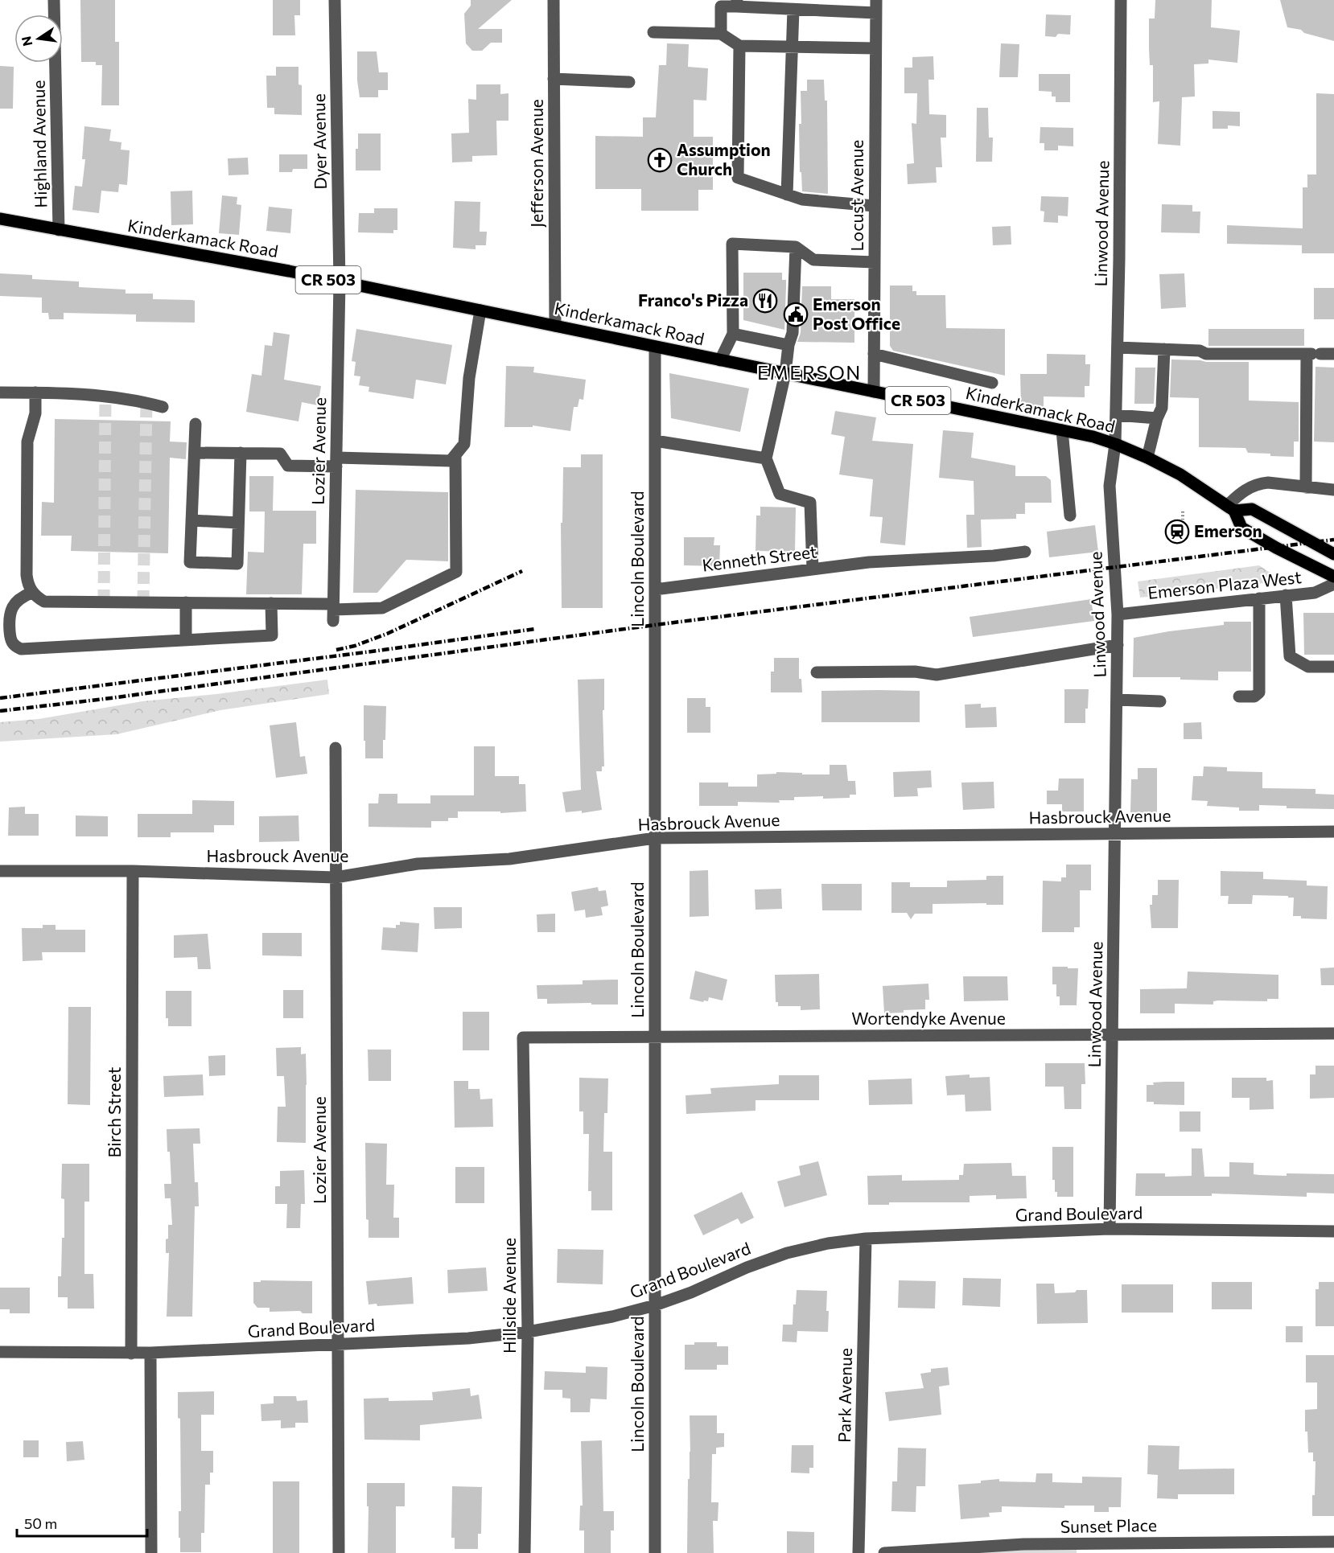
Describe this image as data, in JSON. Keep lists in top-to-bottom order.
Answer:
{
  "streets": {
    "main road": ["Kinderkamack Road", "CR 503"],
    "street": [
      "Dyer Avenue",
      "Highland Avenue",
      "Jefferson Avenue",
      "Locust Avenue",
      "Linwood Avenue",
      "Lozier Avenue",
      "Lincoln Boulevard",
      "Kenneth Street",
      "Emerson Plaza West",
      "Hasbrouck Avenue",
      "Wortendyke Avenue",
      "Birch Street",
      "Grand Boulevard",
      "Hillside Avenue",
      "Park Avenue",
      "Sunset Place"
    ]
  },
  "crossings": [
    ["Dyer Avenue", "Kinderkamack Road"],
    ["Dyer Avenue", "Lozier Avenue"],
    ["Highland Avenue", "Kinderkamack Road"],
    ["Jefferson Avenue", "Kinderkamack Road"],
    ["Locust Avenue", "Kinderkamack Road"],
    ["Linwood Avenue", "Kinderkamack Road"],
    ["Linwood Avenue", "Emerson Plaza West"],
    ["Linwood Avenue", "Hasbrouck Avenue"],
    ["Linwood Avenue", "Wortendyke Avenue"],
    ["Linwood Avenue", "Grand Boulevard"],
    ["Kinderkamack Road", "Lozier Avenue"],
    ["Kinderkamack Road", "Lincoln Boulevard"],
    ["Lozier Avenue", "Hasbrouck Avenue"],
    ["Lozier Avenue", "Grand Boulevard"],
    ["Lincoln Boulevard", "Kenneth Street"],
    ["Lincoln Boulevard", "Hasbrouck Avenue"],
    ["Lincoln Boulevard", "Wortendyke Avenue"],
    ["Lincoln Boulevard", "Grand Boulevard"],
    ["Hasbrouck Avenue", "Birch Street"],
    ["Wortendyke Avenue", "Hillside Avenue"],
    ["Birch Street", "Grand Boulevard"],
    ["Grand Boulevard", "Hillside Avenue"],
    ["Grand Boulevard", "Park Avenue"]
  ],
  "districts": ["EMERSON"],
  "places": {
    "church": ["Assumption Church"],
    "restaurant": ["Franco's Pizza"],
    "public building": ["Emerson Post Office"],
    "station": ["Emerson"]
  },
  "scale_bar": "50 m",
  "north": "left"
}
